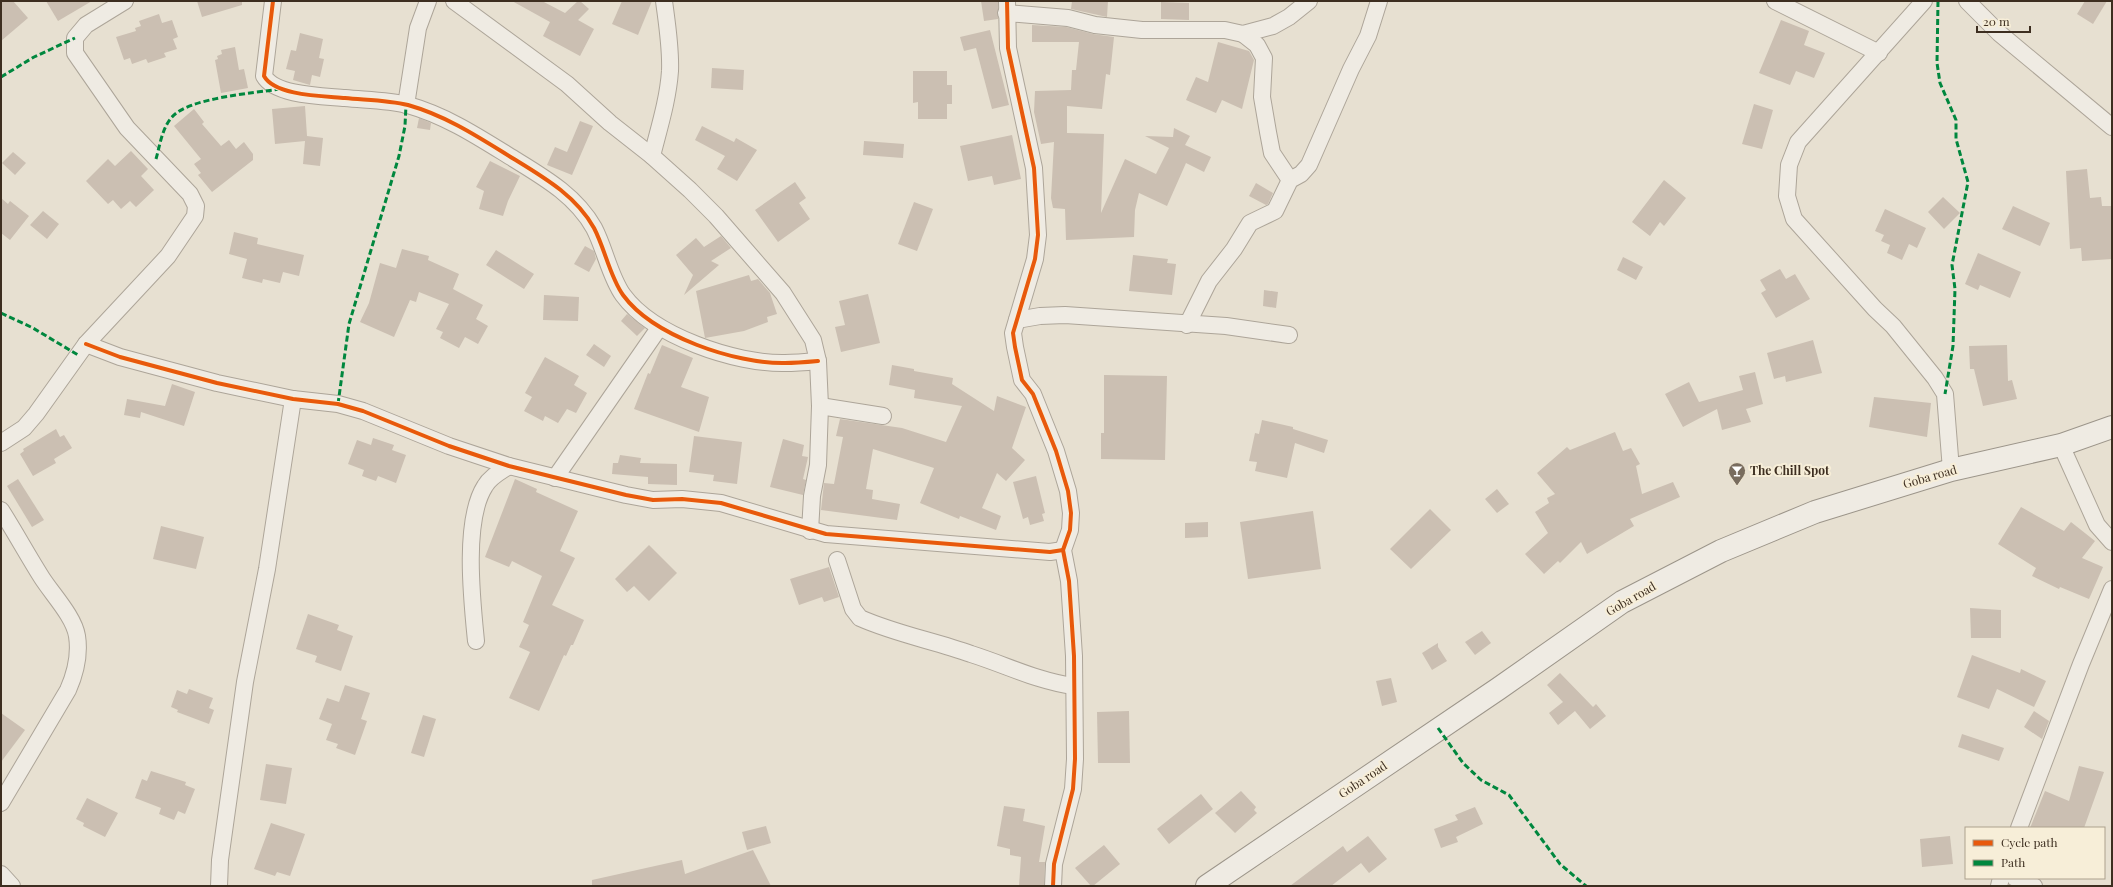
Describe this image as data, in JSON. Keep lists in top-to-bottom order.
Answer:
{
  "streets": {
    "main road": ["Goba road"]
  },
  "places": {
    "bar": ["The Chill Spot"]
  },
  "legend": ["Cycle path", "Path"],
  "scale_bar": "20 m"
}
